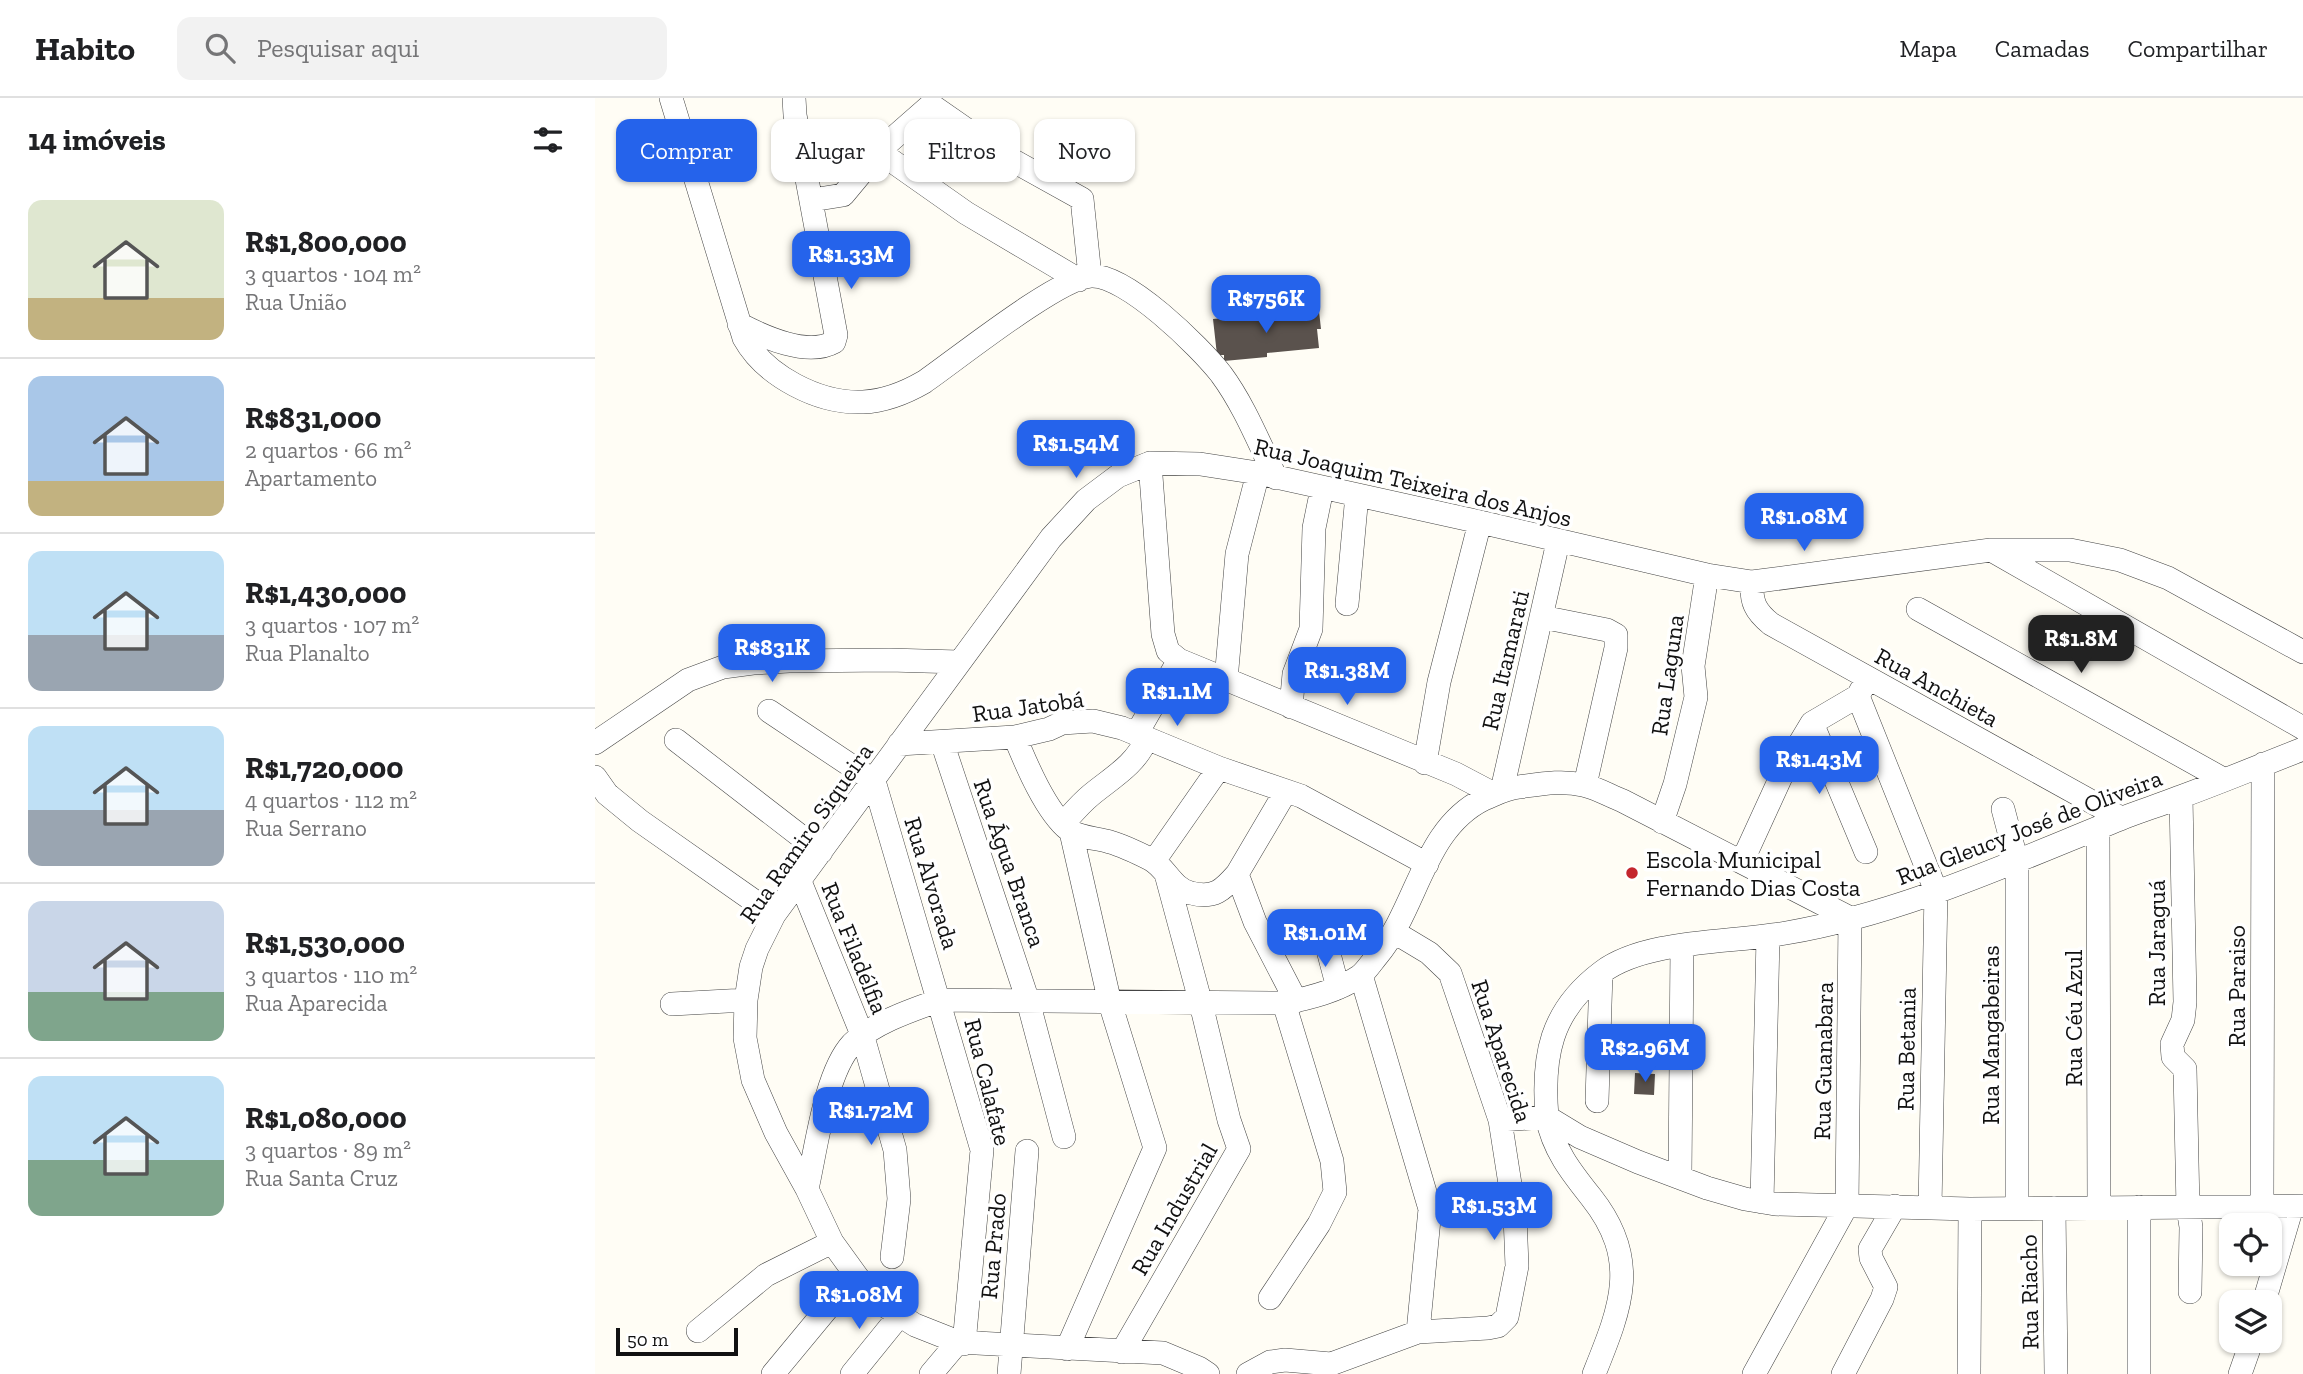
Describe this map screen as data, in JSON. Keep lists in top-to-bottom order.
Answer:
{
  "streets": {
    "street": [
      "Rua Joaquim Teixeira dos Anjos",
      "Rua Itamarati",
      "Rua Laguna",
      "Rua Anchieta",
      "Rua Jatobá",
      "Rua Gleucy José de Oliveira",
      "Rua Ramiro Siqueira",
      "Rua Água Branca",
      "Rua Alvorada",
      "Rua Jaraguá",
      "Rua Filadélfia",
      "Rua Paraiso",
      "Rua Céu Azul",
      "Rua Mangabeiras",
      "Rua Betania",
      "Rua Aparecida",
      "Rua Guanabara",
      "Rua Calafate",
      "Rua Industrial",
      "Rua Prado",
      "Rua Riacho"
    ]
  },
  "crossings": [
    ["Rua Joaquim Teixeira dos Anjos", "Rua Itamarati"],
    ["Rua Joaquim Teixeira dos Anjos", "Rua Laguna"],
    ["Rua Joaquim Teixeira dos Anjos", "Rua Anchieta"],
    ["Rua Joaquim Teixeira dos Anjos", "Rua Ramiro Siqueira"],
    ["Rua Anchieta", "Rua Gleucy José de Oliveira"],
    ["Rua Jatobá", "Rua Ramiro Siqueira"],
    ["Rua Jatobá", "Rua Água Branca"],
    ["Rua Gleucy José de Oliveira", "Rua Jaraguá"],
    ["Rua Gleucy José de Oliveira", "Rua Paraiso"],
    ["Rua Gleucy José de Oliveira", "Rua Céu Azul"],
    ["Rua Gleucy José de Oliveira", "Rua Mangabeiras"],
    ["Rua Gleucy José de Oliveira", "Rua Betania"],
    ["Rua Gleucy José de Oliveira", "Rua Guanabara"],
    ["Rua Ramiro Siqueira", "Rua Alvorada"],
    ["Rua Ramiro Siqueira", "Rua Filadélfia"],
    ["Rua Ramiro Siqueira", "Rua Calafate"],
    ["Rua Ramiro Siqueira", "Rua Industrial"],
    ["Rua Ramiro Siqueira", "Rua Prado"],
    ["Rua Alvorada", "Rua Calafate"]
  ],
  "places": ["Escola Municipal Fernando Dias Costa"],
  "scale_bar": "50 m",
  "page": {
    "header": "Habito",
    "search": "Pesquisar aqui",
    "nav": ["Mapa", "Camadas", "Compartilhar"],
    "heading": "14 imóveis",
    "chip": [
      "Comprar",
      "Alugar",
      "Filtros",
      "Novo"
    ],
    "list": [
      {
        "name": "R$1,800,000",
        "note": "3 quartos · 104 m² · Rua União"
      },
      {
        "name": "R$831,000",
        "note": "2 quartos · 66 m² · Apartamento"
      },
      {
        "name": "R$1,430,000",
        "note": "3 quartos · 107 m² · Rua Planalto"
      },
      {
        "name": "R$1,720,000",
        "note": "4 quartos · 112 m² · Rua Serrano"
      },
      {
        "name": "R$1,530,000",
        "note": "3 quartos · 110 m² · Rua Aparecida"
      },
      {
        "name": "R$1,080,000",
        "note": "3 quartos · 89 m² · Rua Santa Cruz"
      }
    ],
    "price": [
      "R$1.33M",
      "R$756K",
      "R$1.54M",
      "R$1.08M",
      "R$1.8M",
      "R$831K",
      "R$1.38M",
      "R$1.1M",
      "R$1.43M",
      "R$1.01M",
      "R$2.96M",
      "R$1.72M",
      "R$1.53M",
      "R$1.08M"
    ],
    "scale": "50 m"
  }
}
